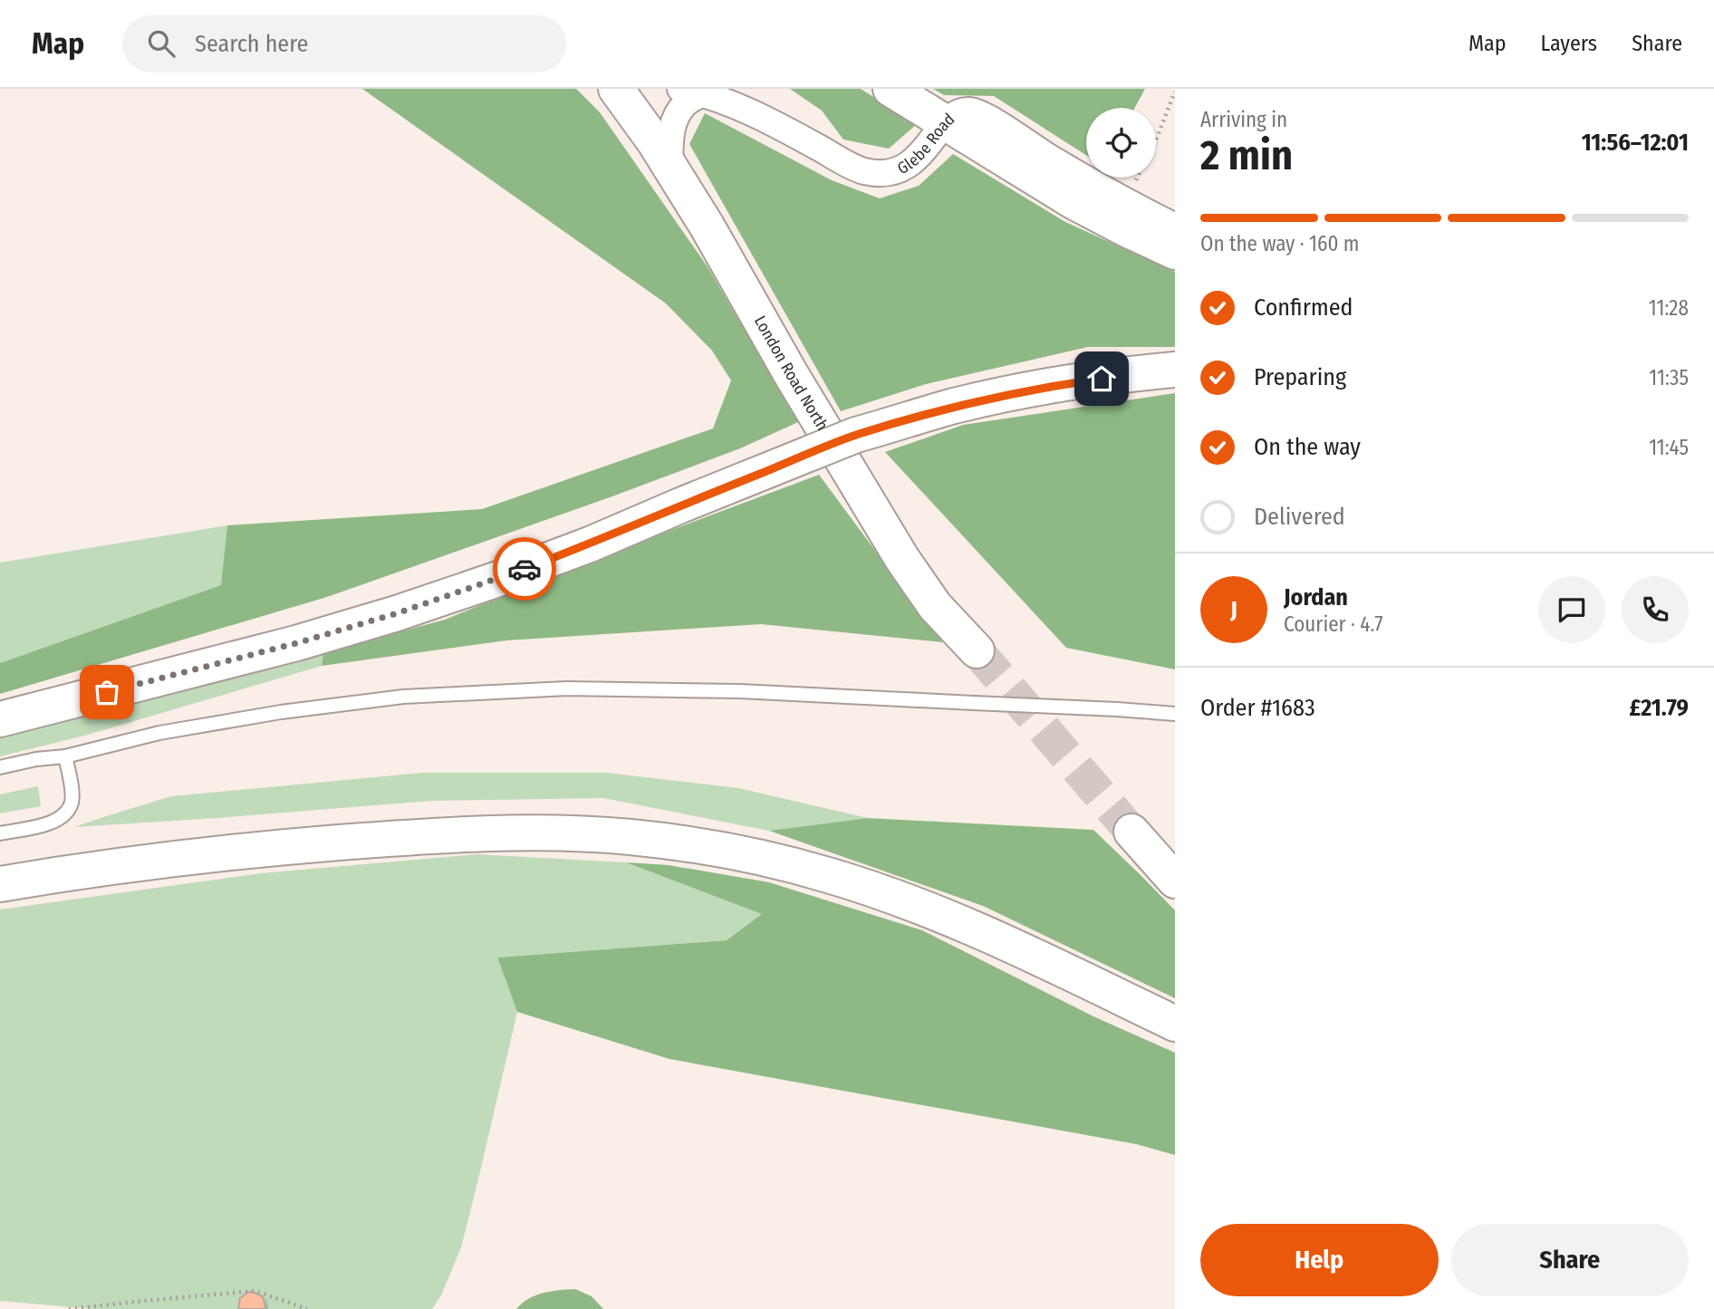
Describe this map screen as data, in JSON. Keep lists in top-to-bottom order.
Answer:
{
  "streets": {
    "main road": ["London Road North"],
    "street": ["Glebe Road"]
  },
  "crossings": [
    ["Glebe Road", "London Road North"]
  ],
  "page": {
    "header": "Map",
    "search": "Search here",
    "nav": ["Map", "Layers", "Share"],
    "heading": ["2 min", "Arriving in", "11:56–12:01"],
    "panel": [
      "Jordan",
      "Courier · 4.7",
      "Order #1683",
      "£21.79"
    ],
    "bar": "On the way · 160 m",
    "list": [
      ["Confirmed", "11:28"],
      ["Preparing", "11:35"],
      ["On the way", "11:45"],
      "Delivered"
    ],
    "round": "J",
    "buttons": ["Help", "Share"]
  }
}
